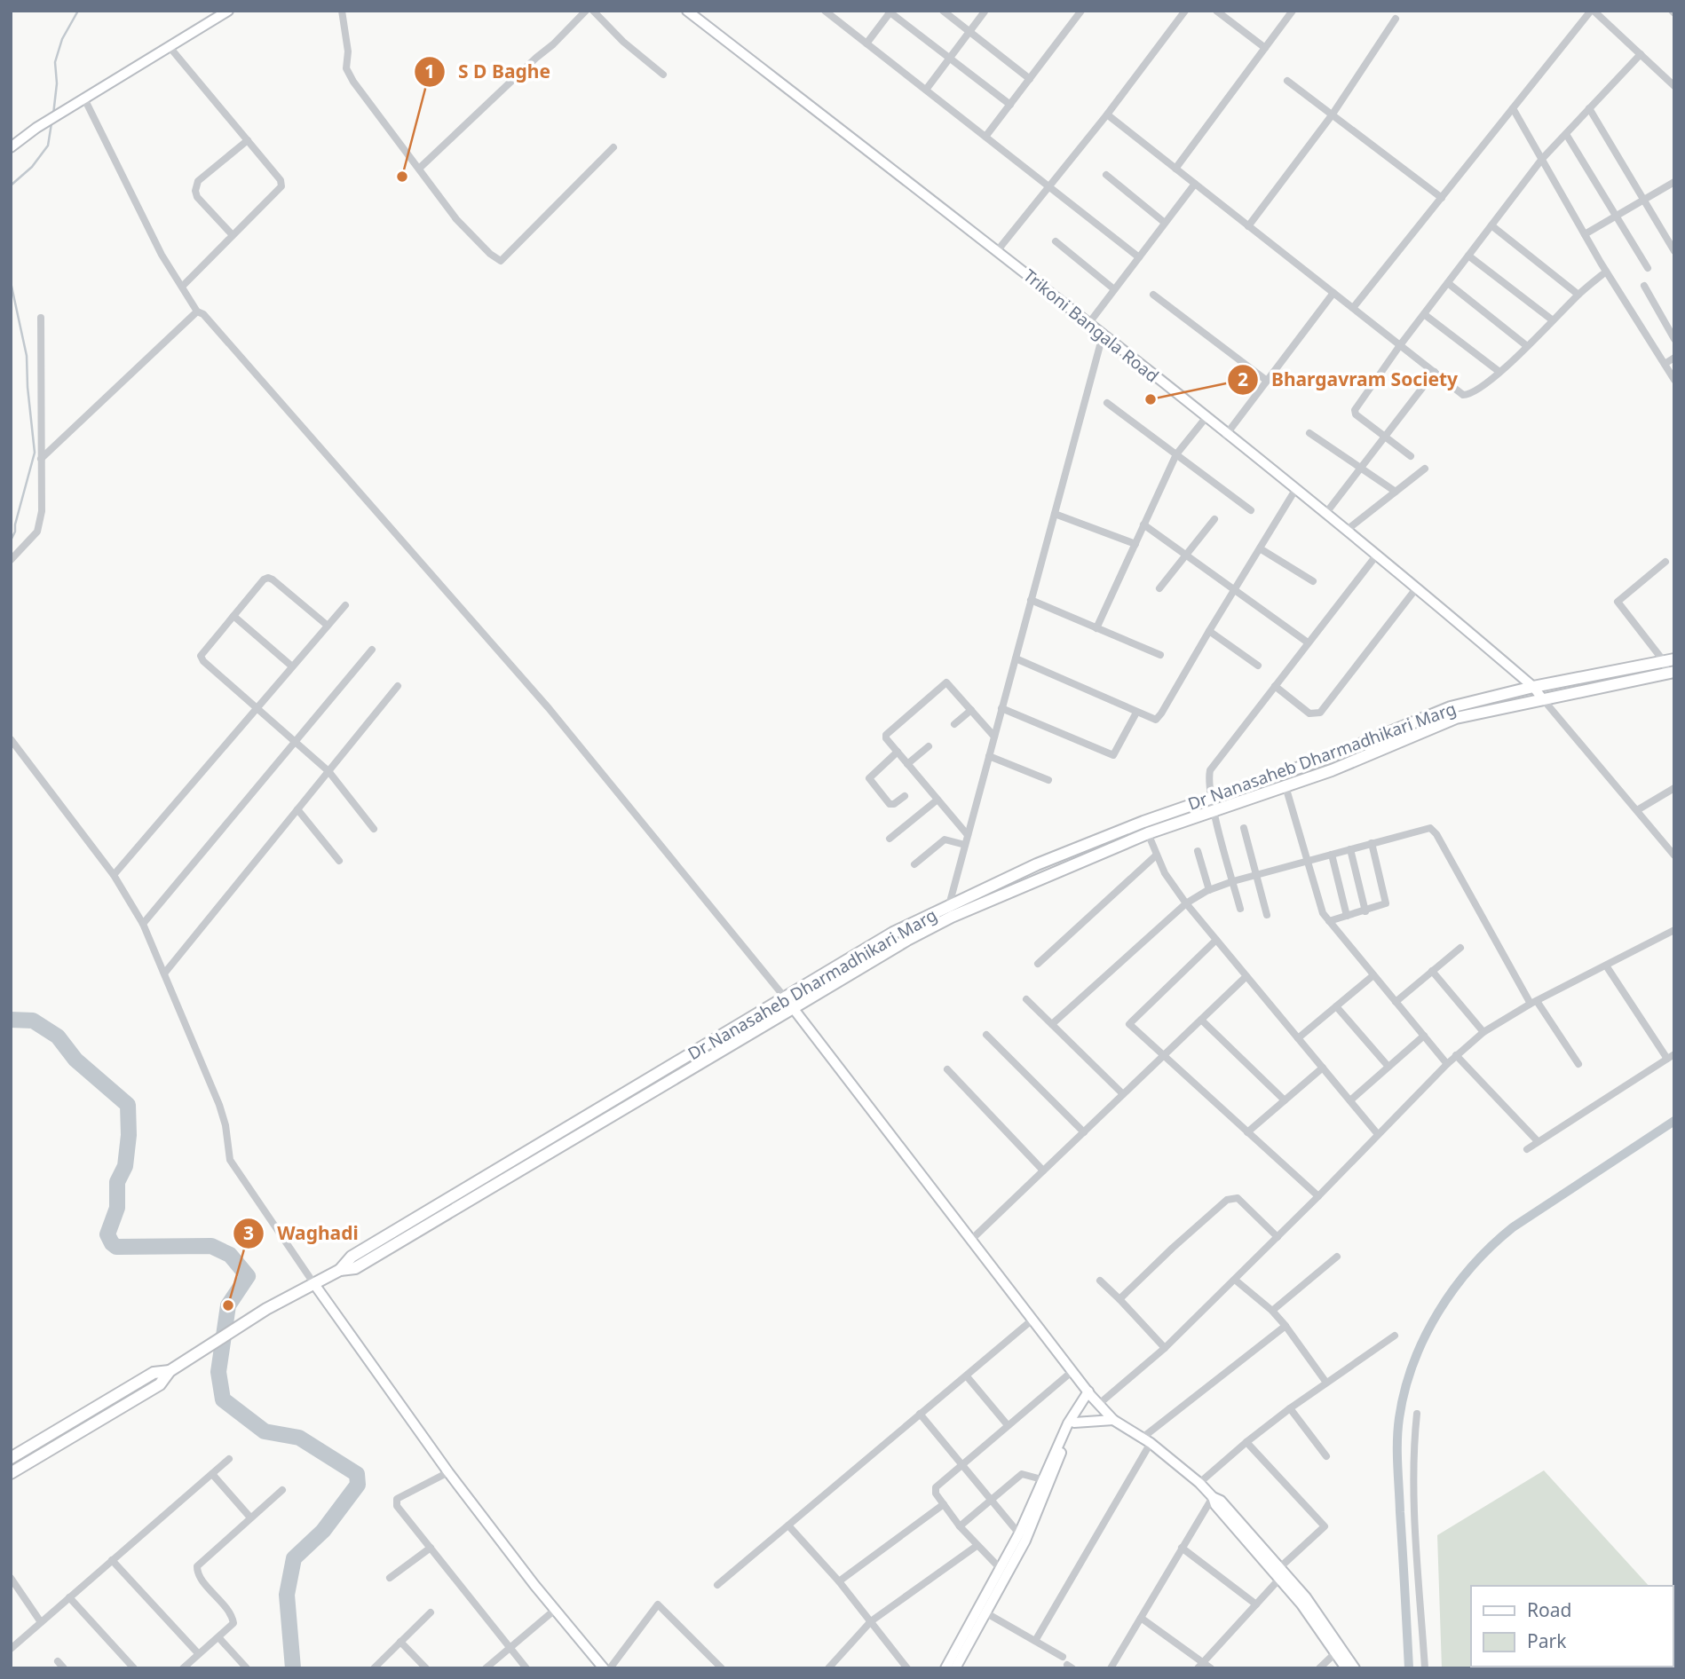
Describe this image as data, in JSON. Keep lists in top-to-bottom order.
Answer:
{
  "streets": {
    "main road": ["Dr Nanasaheb Dharmadhikari Marg"],
    "street": ["Trikoni Bangala Road"]
  },
  "crossings": [
    ["Trikoni Bangala Road", "Dr Nanasaheb Dharmadhikari Marg"]
  ],
  "places": ["S D Baghe", "Bhargavram Society", "Waghadi"],
  "legend": ["Road", "Park"]
}
